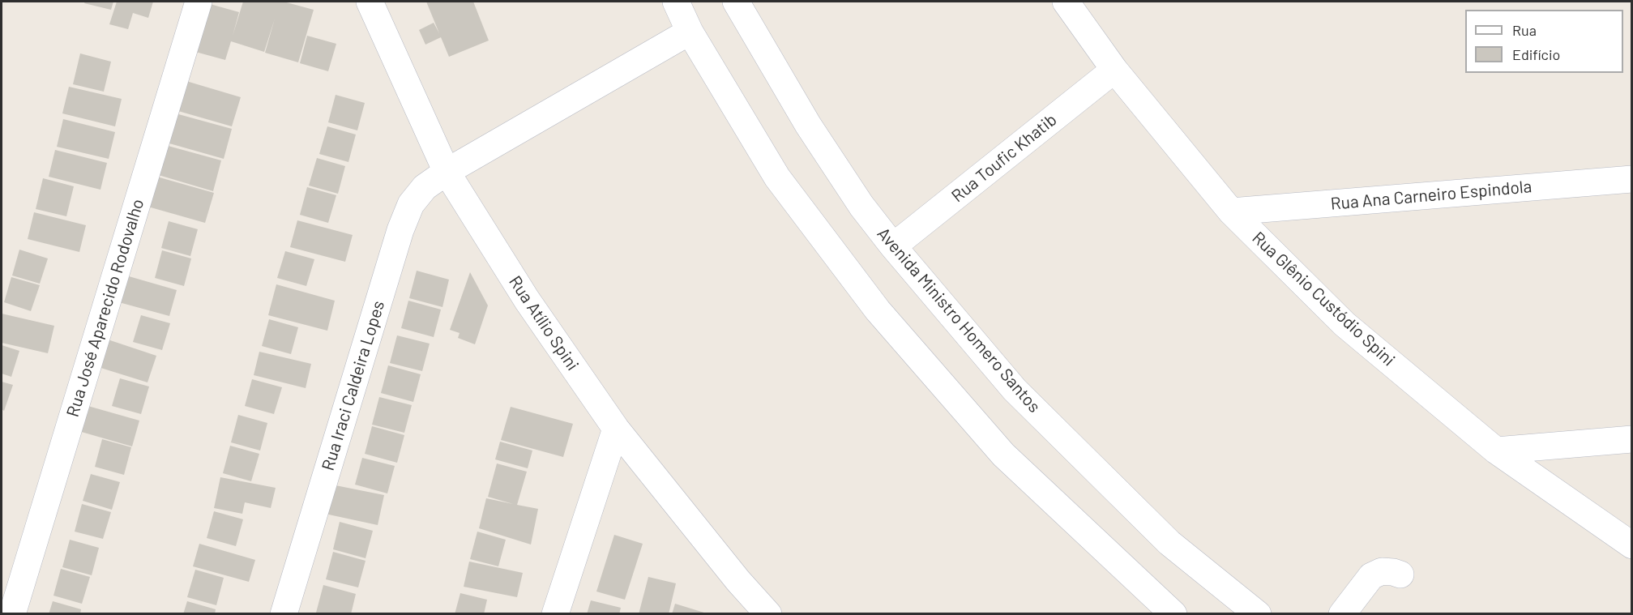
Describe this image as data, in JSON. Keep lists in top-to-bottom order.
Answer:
{
  "streets": {
    "street": [
      "Rua Toufic Khatib",
      "Rua Ana Carneiro Espindola",
      "Rua Glênio Custódio Spini",
      "Rua José Aparecido Rodovalho",
      "Avenida Ministro Homero Santos",
      "Rua Atílio Spini",
      "Rua Iraci Caldeira Lopes"
    ]
  },
  "crossings": [
    ["Rua Toufic Khatib", "Rua Glênio Custódio Spini"],
    ["Rua Toufic Khatib", "Avenida Ministro Homero Santos"],
    ["Rua Ana Carneiro Espindola", "Rua Glênio Custódio Spini"],
    ["Rua Atílio Spini", "Rua Iraci Caldeira Lopes"]
  ],
  "legend": ["Rua", "Edifício"]
}
